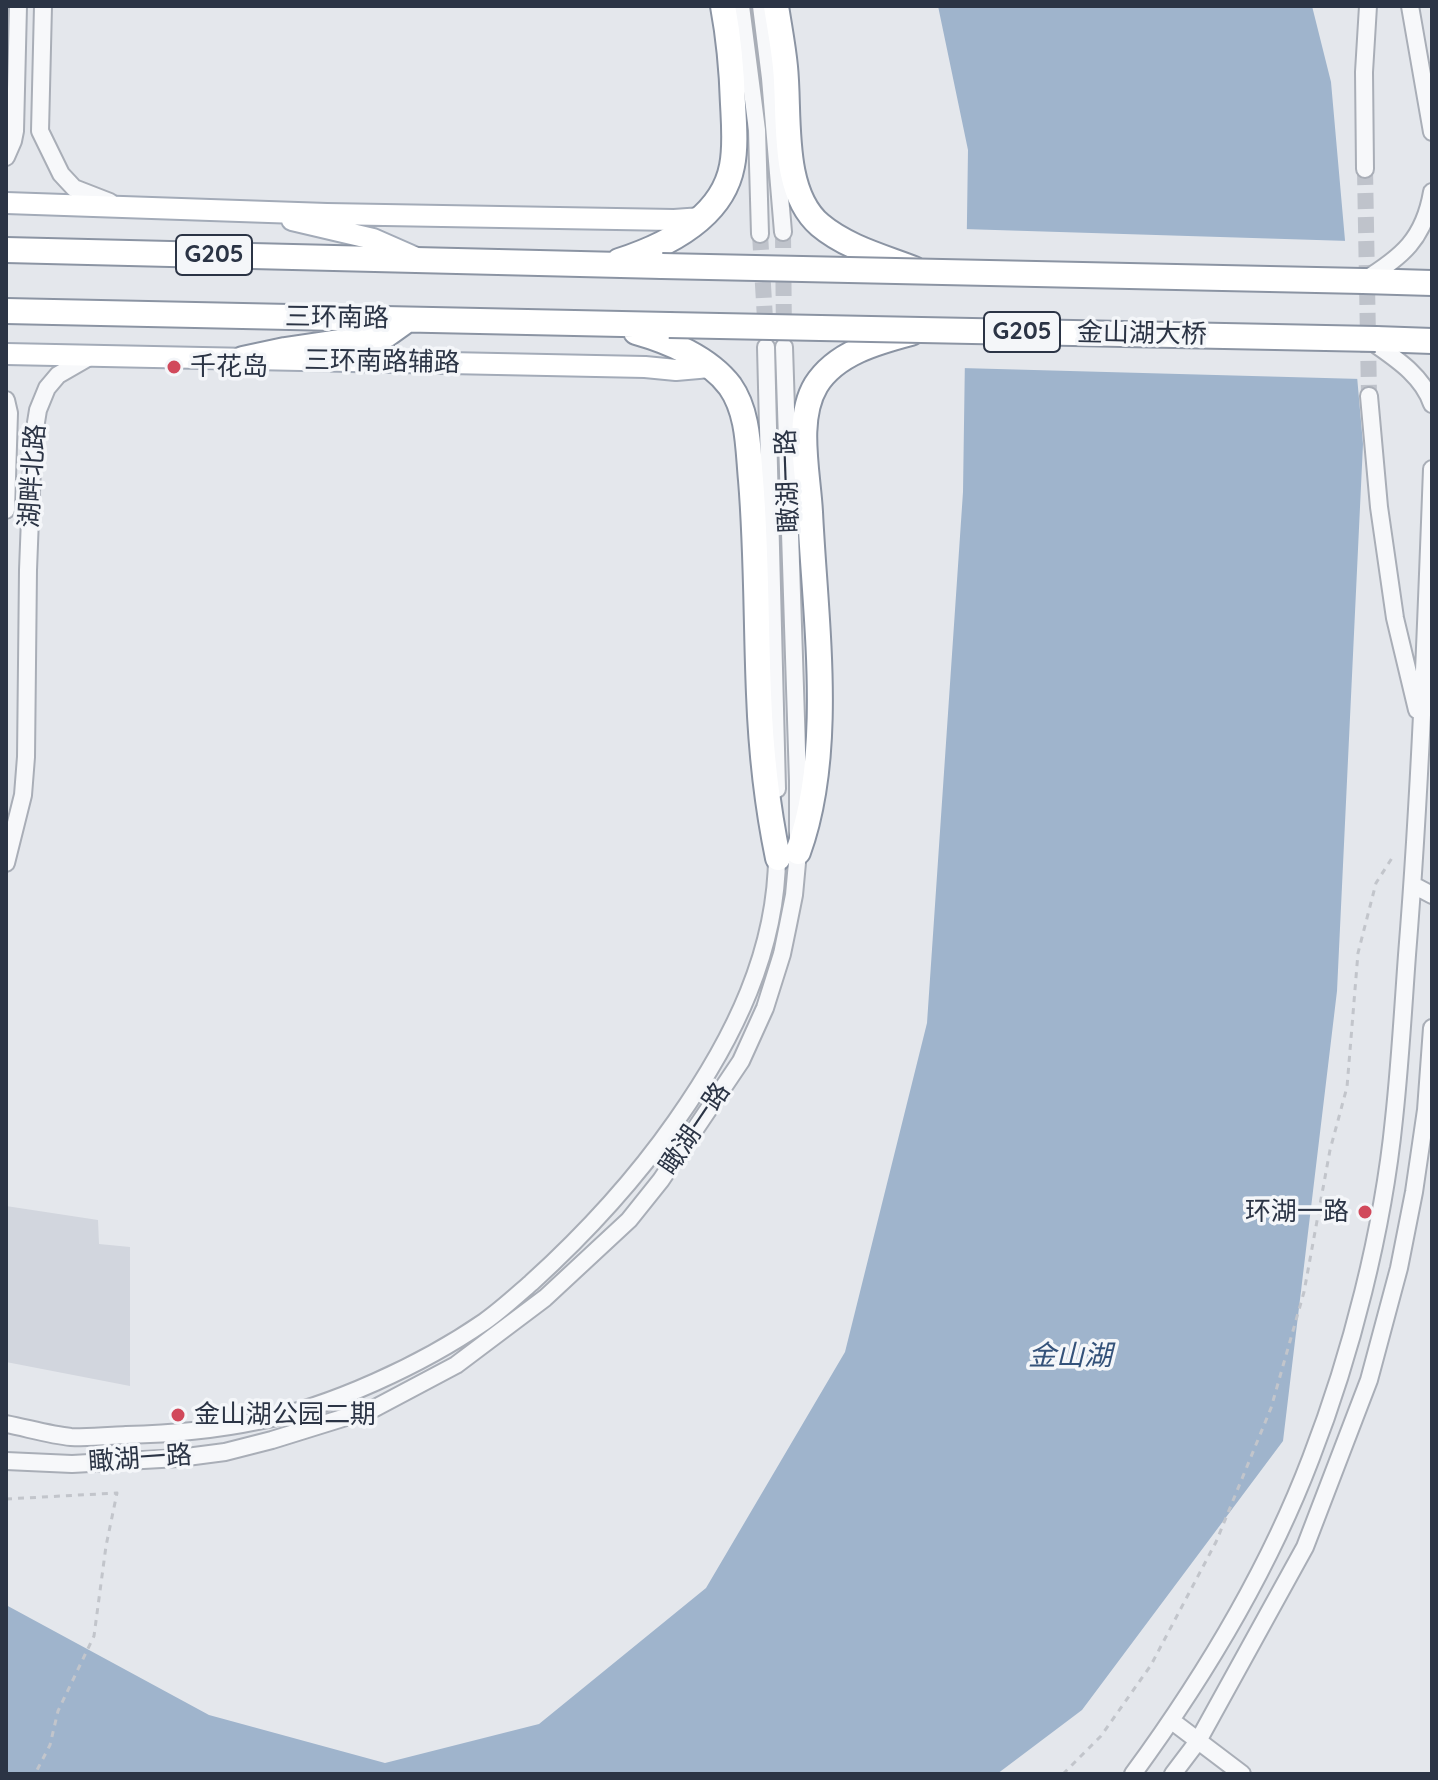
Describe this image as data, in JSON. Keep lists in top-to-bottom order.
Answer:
{
  "streets": {
    "highway": ["G205", "三环南路", "金山湖大桥"],
    "main road": ["三环南路辅路"],
    "street": ["湖畔北路", "瞰湖一路"]
  },
  "crossings": [
    ["G205", "金山湖大桥"],
    ["三环南路", "金山湖大桥"],
    ["三环南路辅路", "湖畔北路"]
  ],
  "water": ["金山湖"],
  "places": ["千花岛", "环湖一路", "金山湖公园二期"]
}
